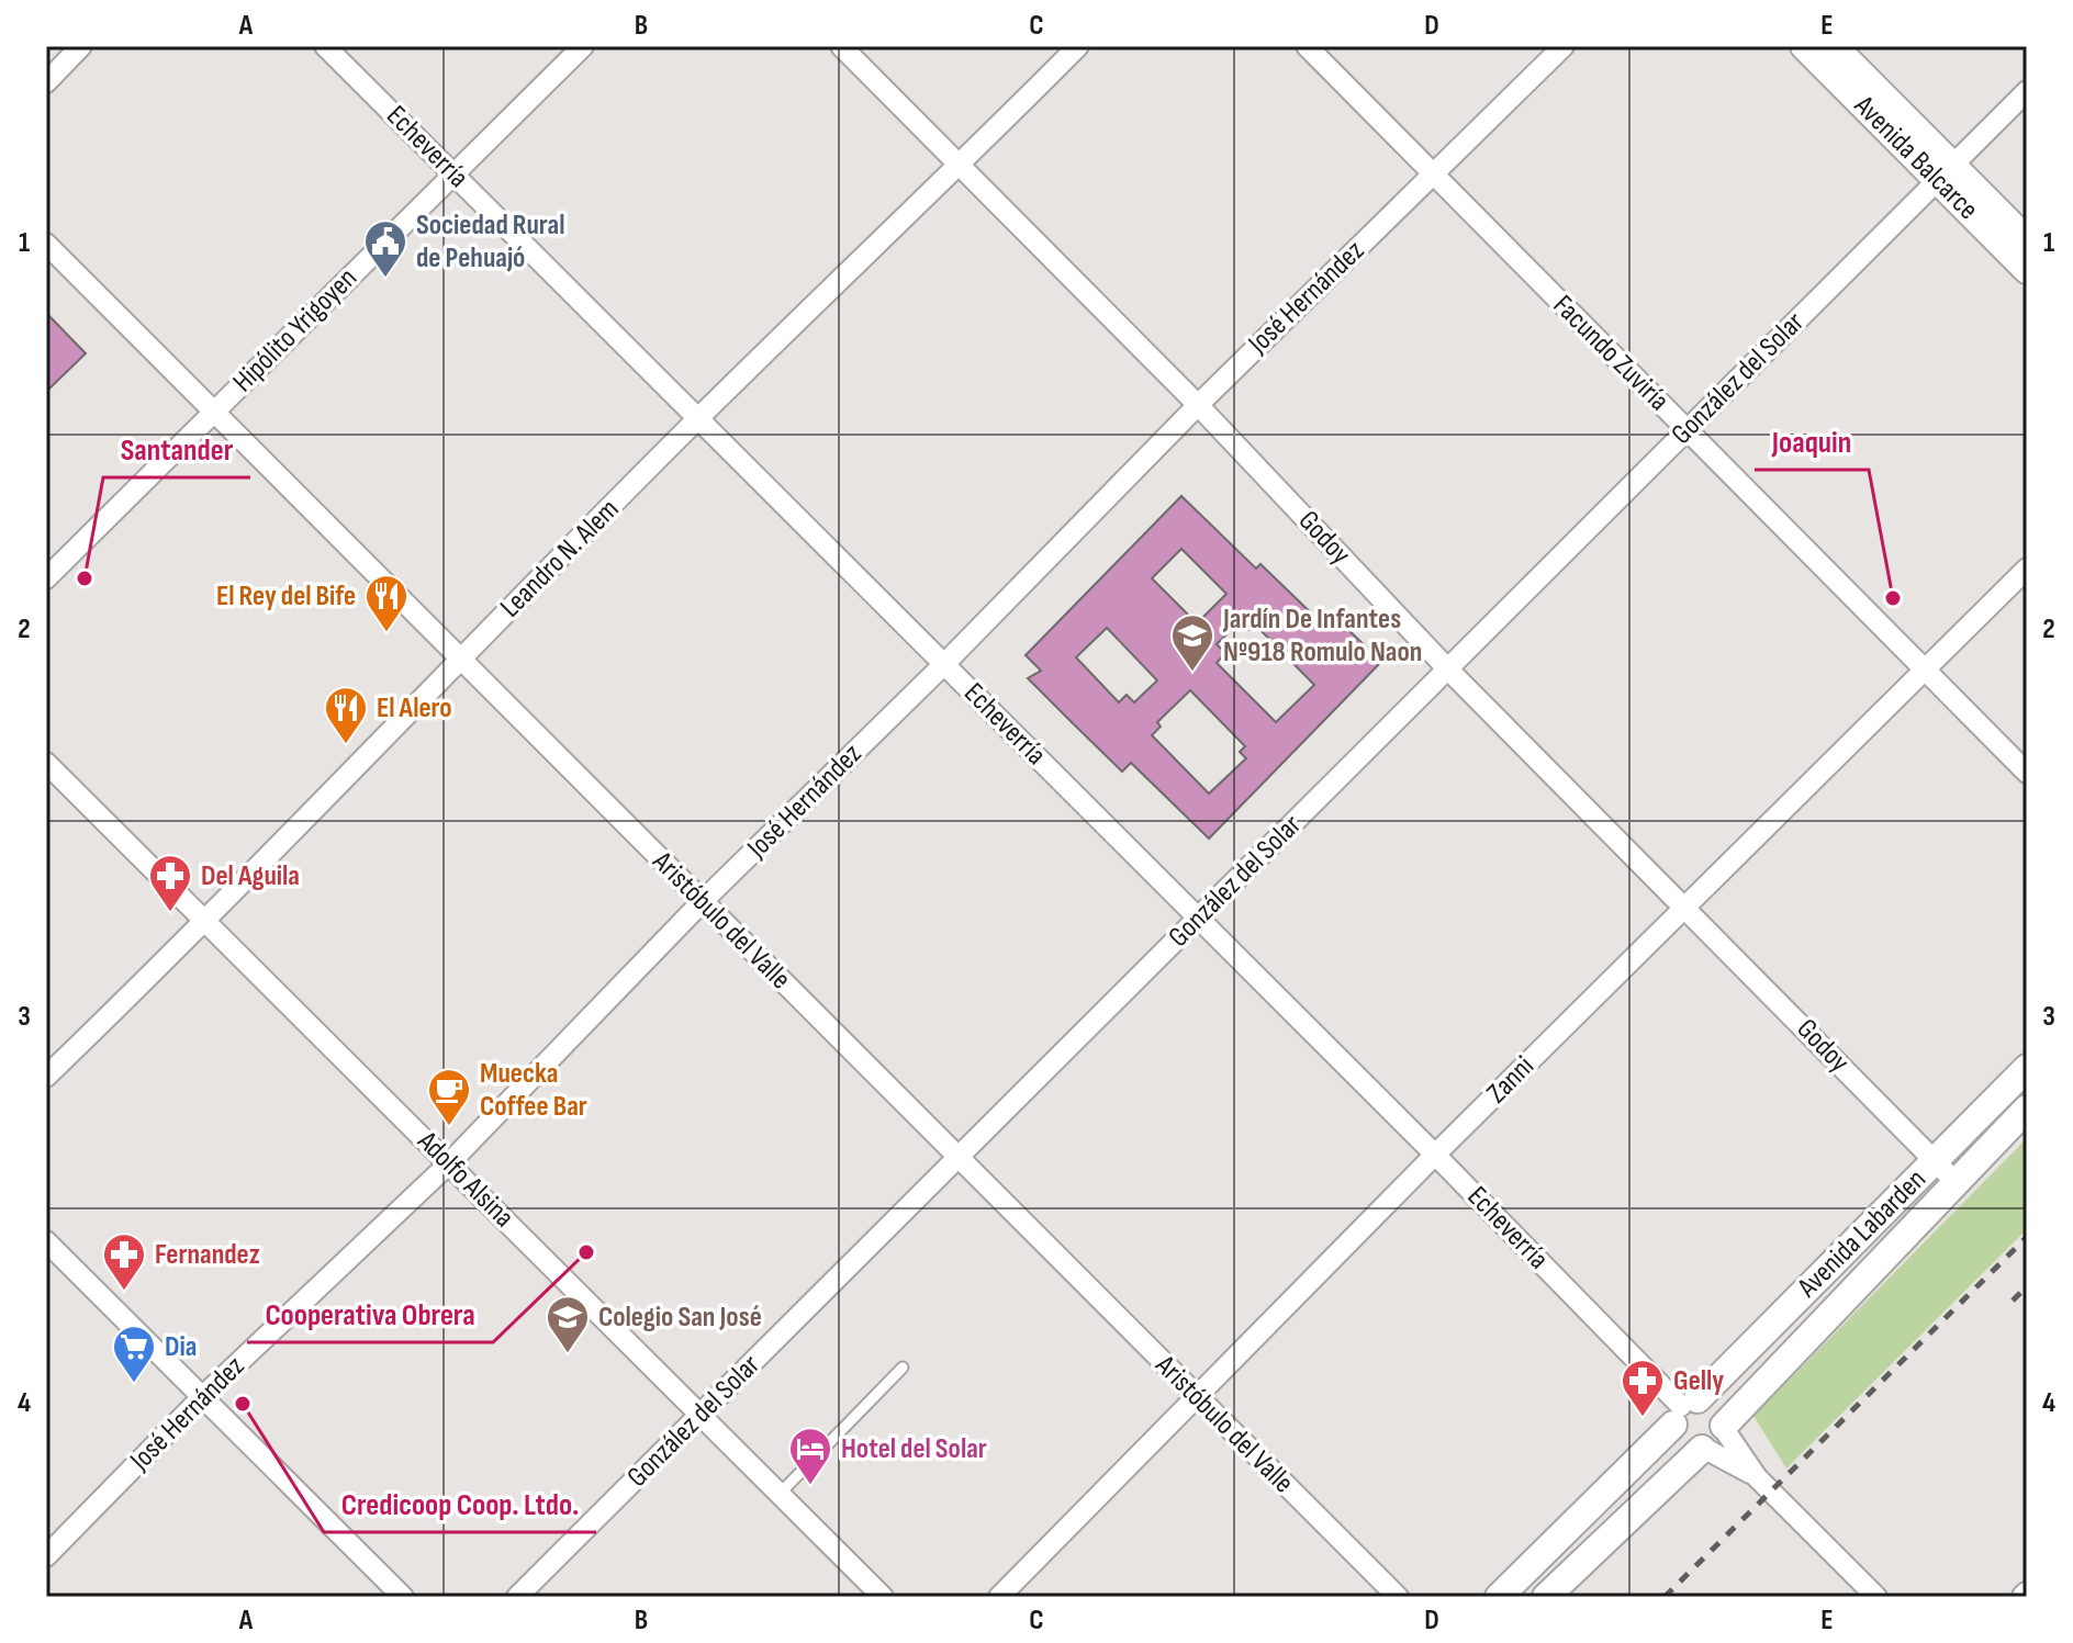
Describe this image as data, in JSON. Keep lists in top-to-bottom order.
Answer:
{
  "streets": {
    "main road": ["Avenida Balcarce", "Avenida Labarden"],
    "street": [
      "Echeverría",
      "José Hernández",
      "Hipólito Yrigoyen",
      "Facundo Zuviría",
      "González del Solar",
      "Godoy",
      "Leandro N. Alem",
      "Aristóbulo del Valle",
      "Zanni",
      "Adolfo Alsina"
    ]
  },
  "crossings": [
    ["Echeverría", "José Hernández"],
    ["Echeverría", "Hipólito Yrigoyen"],
    ["Echeverría", "González del Solar"],
    ["Echeverría", "Leandro N. Alem"],
    ["Echeverría", "Zanni"],
    ["Echeverría", "Avenida Labarden"],
    ["Avenida Balcarce", "González del Solar"],
    ["José Hernández", "Facundo Zuviría"],
    ["José Hernández", "Godoy"],
    ["José Hernández", "Aristóbulo del Valle"],
    ["José Hernández", "Adolfo Alsina"],
    ["Hipólito Yrigoyen", "Aristóbulo del Valle"],
    ["Facundo Zuviría", "González del Solar"],
    ["Facundo Zuviría", "Zanni"],
    ["González del Solar", "Godoy"],
    ["González del Solar", "Aristóbulo del Valle"],
    ["González del Solar", "Adolfo Alsina"],
    ["Godoy", "Leandro N. Alem"],
    ["Godoy", "Zanni"],
    ["Godoy", "Avenida Labarden"],
    ["Leandro N. Alem", "Aristóbulo del Valle"],
    ["Leandro N. Alem", "Adolfo Alsina"],
    ["Aristóbulo del Valle", "Zanni"]
  ],
  "places": {
    "public building": ["Sociedad Rural de Pehuajó"],
    "other": [
      "Santander",
      "Joaquin",
      "Cooperativa Obrera",
      "Credicoop Coop. Ltdo."
    ],
    "restaurant": ["El Rey del Bife", "El Alero"],
    "school or university": ["Jardín De Infantes Nº918 Romulo Naon", "Colegio San José"],
    "pharmacy": ["Del Aguila", "Fernandez", "Gelly"],
    "cafe": ["Muecka Coffee Bar"],
    "supermarket": ["Dia"],
    "hotel": ["Hotel del Solar"]
  },
  "grid": {
    "columns": [
      "A",
      "B",
      "C",
      "D",
      "E"
    ],
    "rows": [
      "1",
      "2",
      "3",
      "4"
    ]
  }
}
